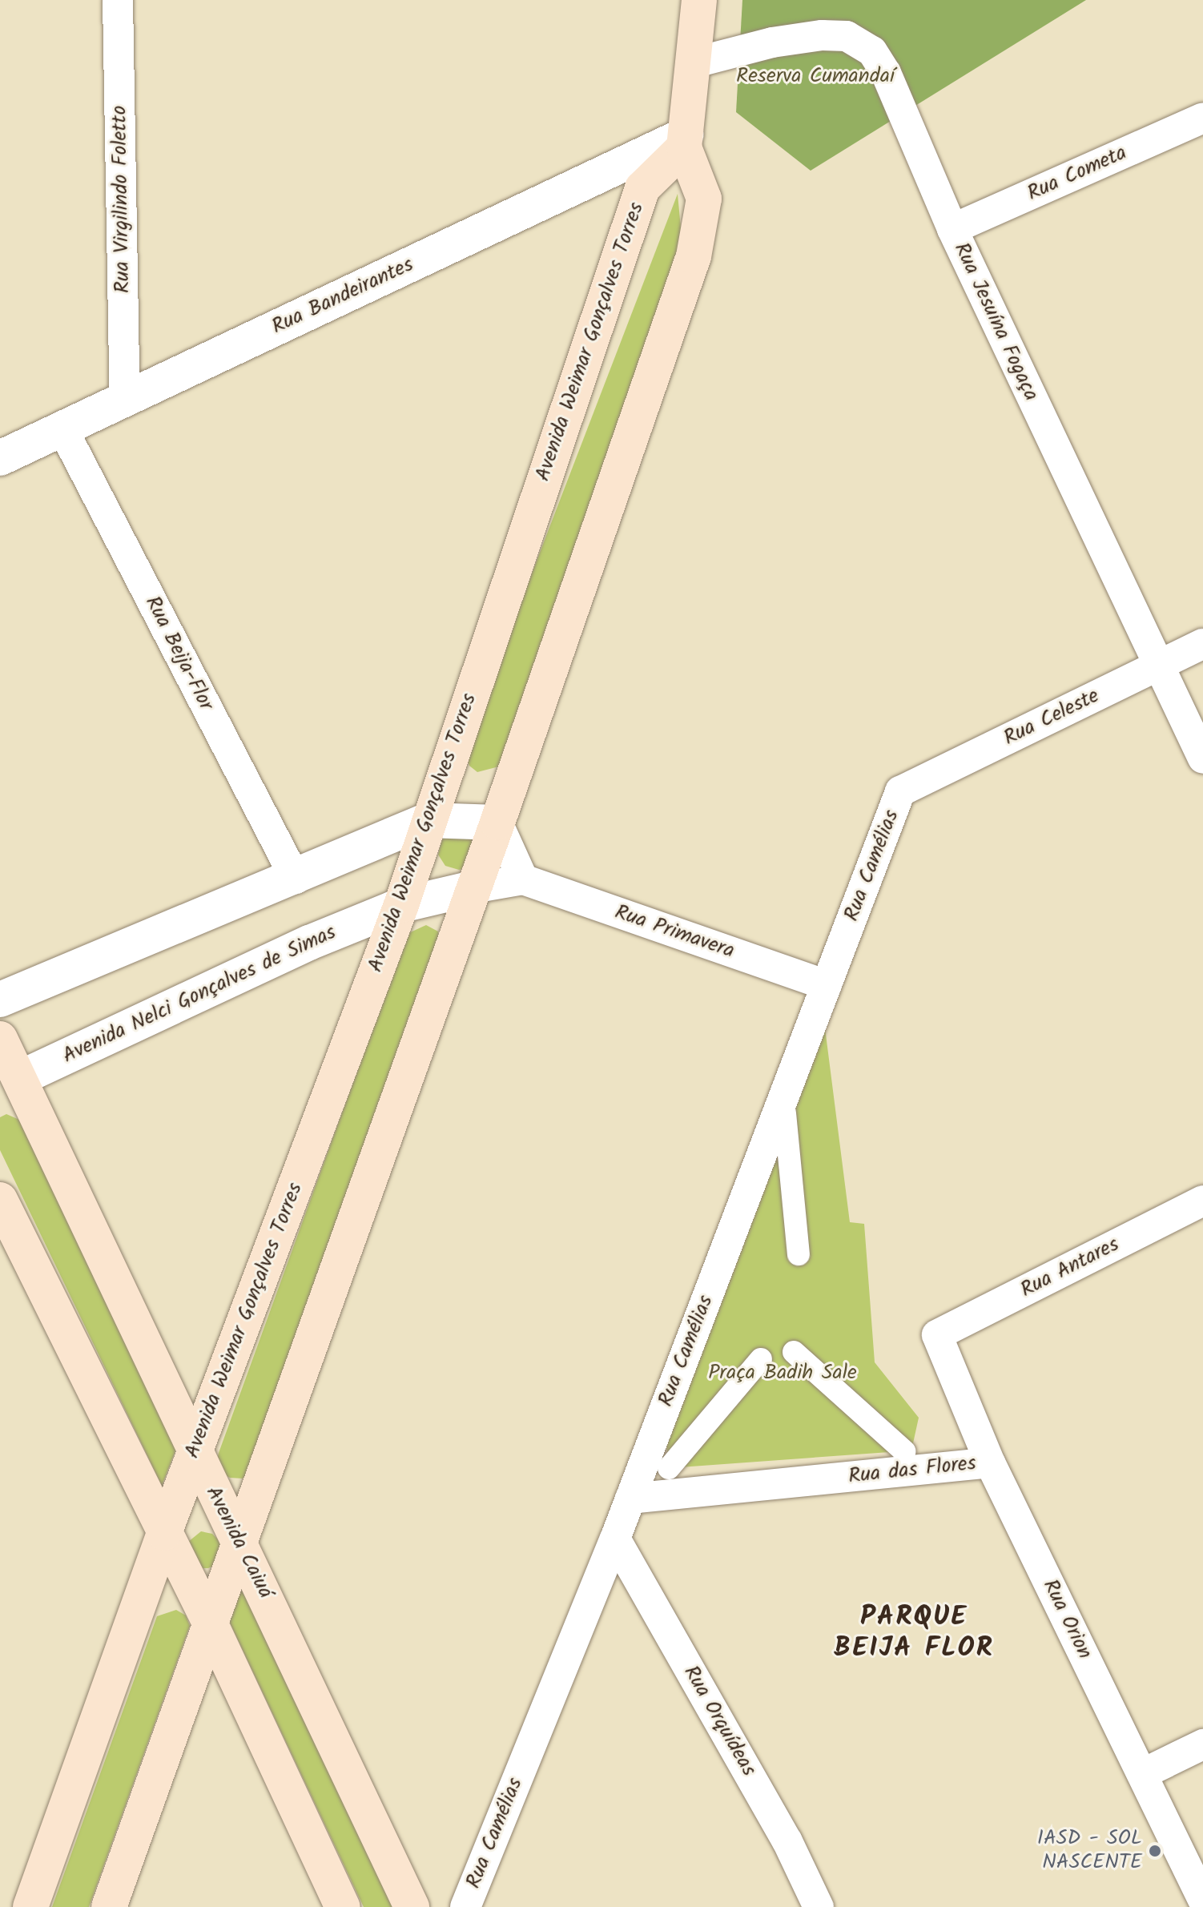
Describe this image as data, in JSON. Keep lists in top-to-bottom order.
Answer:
{
  "streets": {
    "main road": ["Avenida Weimar Gonçalves Torres", "Avenida Caiuá"],
    "street": [
      "Rua Cometa",
      "Rua Virgilindo Foletto",
      "Rua Bandeirantes",
      "Rua Jesuína Fogaça",
      "Rua Beija-Flor",
      "Rua Celeste",
      "Rua Camélias",
      "Rua Primavera",
      "Avenida Nelci Gonçalves de Simas",
      "Rua Antares",
      "Rua das Flores",
      "Rua Orion",
      "Rua Orquídeas"
    ]
  },
  "crossings": [
    ["Rua Cometa", "Rua Jesuína Fogaça"],
    ["Rua Virgilindo Foletto", "Rua Bandeirantes"],
    ["Rua Bandeirantes", "Avenida Weimar Gonçalves Torres"],
    ["Rua Bandeirantes", "Rua Beija-Flor"],
    ["Rua Jesuína Fogaça", "Rua Celeste"],
    ["Avenida Weimar Gonçalves Torres", "Avenida Nelci Gonçalves de Simas"],
    ["Avenida Weimar Gonçalves Torres", "Avenida Caiuá"],
    ["Rua Celeste", "Rua Camélias"],
    ["Rua Camélias", "Rua Primavera"],
    ["Rua Camélias", "Rua das Flores"],
    ["Rua Camélias", "Rua Orquídeas"],
    ["Rua Primavera", "Avenida Nelci Gonçalves de Simas"],
    ["Avenida Nelci Gonçalves de Simas", "Avenida Caiuá"],
    ["Rua Antares", "Rua Orion"],
    ["Rua das Flores", "Rua Orion"]
  ],
  "districts": ["PARQUE BEIJA FLOR"],
  "parks": ["Reserva Cumandaí", "Praça Badih Sale"],
  "places": ["IASD - SOL NASCENTE"]
}
